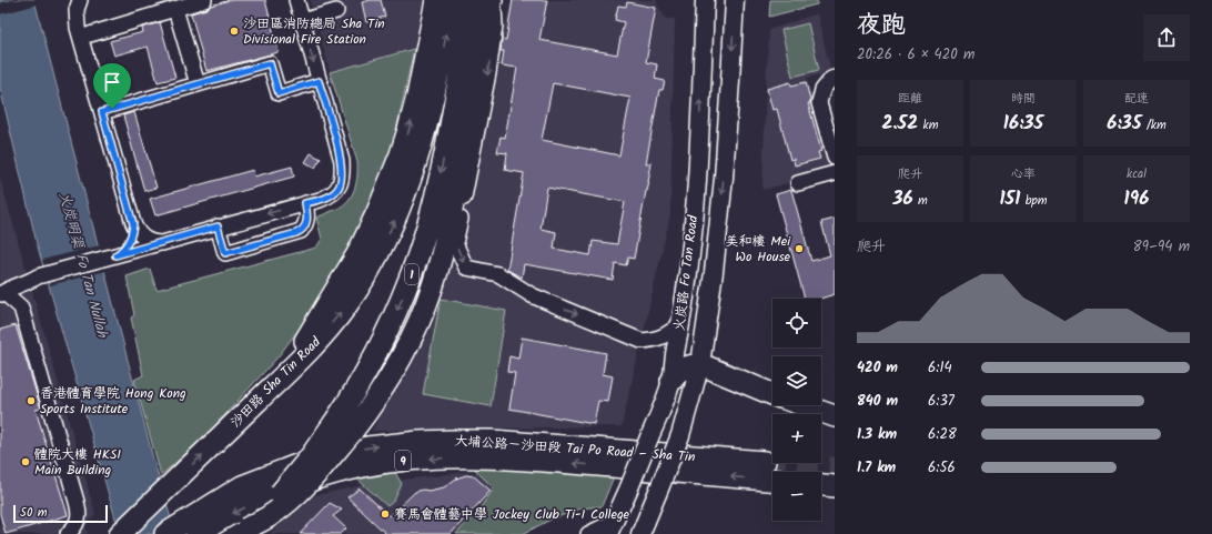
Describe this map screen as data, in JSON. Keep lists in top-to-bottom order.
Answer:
{
  "streets": {
    "highway": [
      "1",
      "沙田路 Sha Tin Road",
      "大埔公路－沙田段 Tai Po Road – Sha Tin",
      "9"
    ],
    "main road": ["火炭路 Fo Tan Road"]
  },
  "water": ["火炭明渠 Fo Tan Nullah"],
  "places": [
    "沙田區消防總局 Sha Tin Divisional Fire Station",
    "美和樓 Mei Wo House",
    "香港體育學院 Hong Kong Sports Institute",
    "體院大樓 HKSI Main Building",
    "賽馬會體藝中學 Jockey Club Ti-I College"
  ],
  "scale_bar": "50 m",
  "page": {
    "heading": ["夜跑", "20:26 · 6 × 420 m"],
    "stats": [
      ["距離", "2.52 km"],
      ["時間", "16:35"],
      ["配速", "6:35 /km"],
      ["爬升", "36 m"],
      ["心率", "151 bpm"],
      ["kcal", "196"]
    ],
    "chart": ["爬升", "89–94 m"],
    "map_buttons": ["+", "−"],
    "list": [
      {
        "name": "420 m",
        "note": "6:14"
      },
      {
        "name": "840 m",
        "note": "6:37"
      },
      {
        "name": "1.3 km",
        "note": "6:28"
      },
      {
        "name": "1.7 km",
        "note": "6:56"
      }
    ],
    "scale": "50 m"
  }
}
